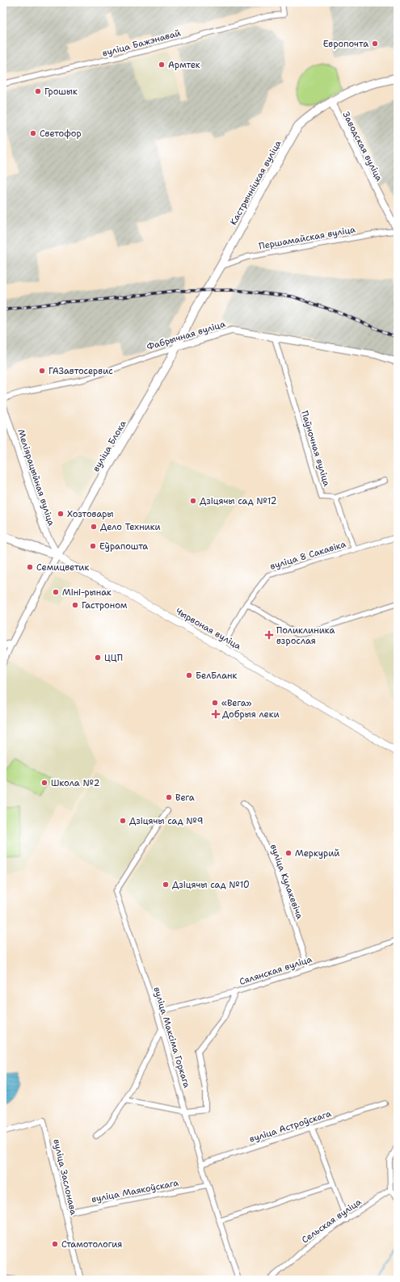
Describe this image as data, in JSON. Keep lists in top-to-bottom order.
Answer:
{
  "streets": {
    "main road": ["Кастрычніцкая вуліца", "вуліца Блока", "Чырвоная вуліца"],
    "street": [
      "вуліца Бажэнавай",
      "Заводская вуліца",
      "Першамайская вуліца",
      "Фабрычная вуліца",
      "Паўночная вуліца",
      "Меліярацыйная вуліца",
      "вуліца 8 Сакавіка",
      "вуліца Кулакевіча",
      "Сялянская вуліца",
      "вуліца Максіма Горкага",
      "вуліца Астроўскага",
      "вуліца Заслонава",
      "вуліца Маякоўскага",
      "Сельская вуліца"
    ]
  },
  "crossings": [
    ["Заводская вуліца", "Кастрычніцкая вуліца"],
    ["Заводская вуліца", "Першамайская вуліца"],
    ["Кастрычніцкая вуліца", "Першамайская вуліца"],
    ["Кастрычніцкая вуліца", "Фабрычная вуліца"],
    ["Кастрычніцкая вуліца", "вуліца Блока"],
    ["Фабрычная вуліца", "вуліца Блока"],
    ["Фабрычная вуліца", "Паўночная вуліца"],
    ["вуліца Блока", "Меліярацыйная вуліца"],
    ["вуліца Блока", "Чырвоная вуліца"],
    ["Паўночная вуліца", "вуліца 8 Сакавіка"],
    ["Меліярацыйная вуліца", "Чырвоная вуліца"],
    ["вуліца 8 Сакавіка", "Чырвоная вуліца"],
    ["вуліца Кулакевіча", "Сялянская вуліца"],
    ["Сялянская вуліца", "вуліца Максіма Горкага"],
    ["вуліца Максіма Горкага", "вуліца Астроўскага"],
    ["вуліца Максіма Горкага", "вуліца Маякоўскага"],
    ["вуліца Заслонава", "вуліца Маякоўскага"]
  ],
  "places": {
    "other": [
      "Европочта",
      "Армтек",
      "Грошык",
      "Светофор",
      "ГАЗавтосервис",
      "Дзіцячы сад №12",
      "Хозтовары",
      "Дело Техники",
      "Еўрапошта",
      "Семицветик",
      "Міні-рынак",
      "Гастроном",
      "ЦЦП",
      "БелБланк",
      "«Вега»",
      "Школа №2",
      "Вега",
      "Дзіцячы сад №9",
      "Меркурий",
      "Дзіцячы сад №10",
      "Стамотология"
    ],
    "health": ["Поликлиника взрослая", "Добрыя леки"]
  }
}
